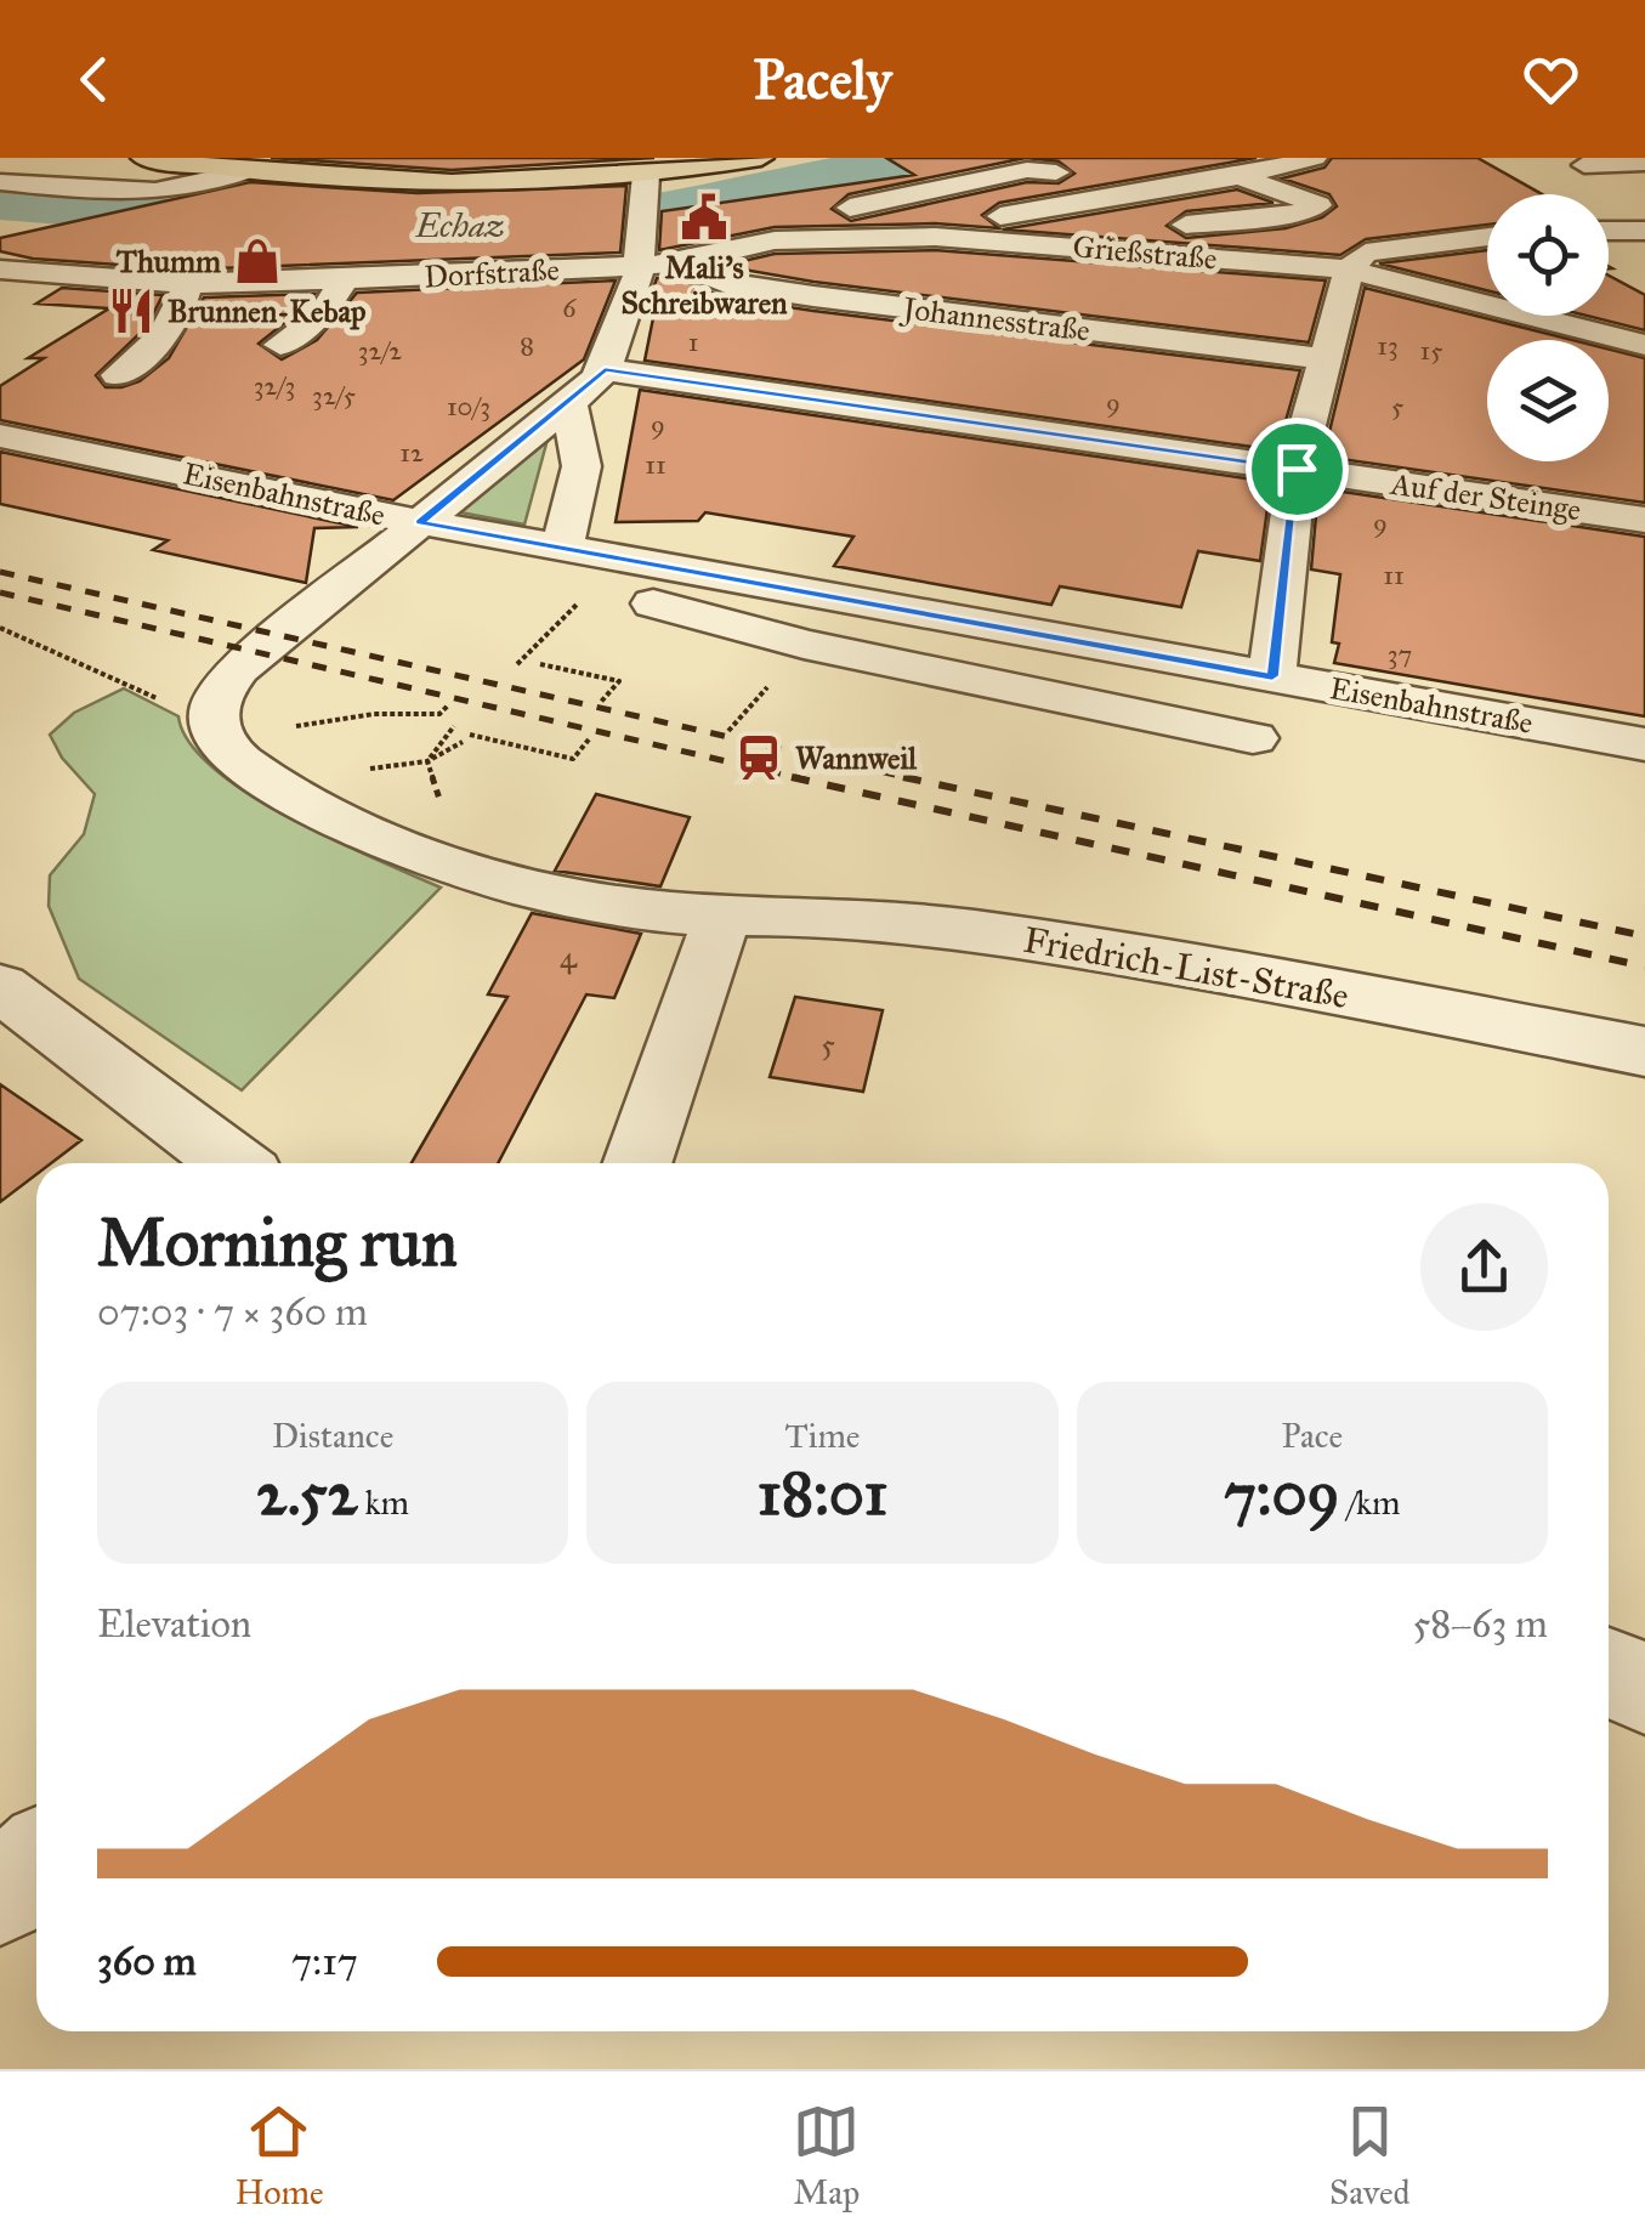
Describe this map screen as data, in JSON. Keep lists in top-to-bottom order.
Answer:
{
  "streets": {
    "street": [
      "Grießstraße",
      "Dorfstraße",
      "Johannesstraße",
      "Eisenbahnstraße",
      "Auf der Steinge",
      "Friedrich-List-Straße"
    ]
  },
  "crossings": [
    ["Grießstraße", "Dorfstraße"],
    ["Grießstraße", "Johannesstraße"]
  ],
  "water": ["Echaz"],
  "places": {
    "public building": ["Mali's Schreibwaren"],
    "shop": ["Thumm"],
    "restaurant": ["Brunnen-Kebap"],
    "station": ["Wannweil"]
  },
  "house_numbers": [
    "6",
    "1",
    "8",
    "13",
    "32/2",
    "15",
    "32/3",
    "32/5",
    "9",
    "10/3",
    "5",
    "9",
    "12",
    "11",
    "9",
    "11",
    "37",
    "4",
    "5"
  ],
  "page": {
    "header": "Pacely",
    "heading": ["Morning run", "07:03 · 7 × 360 m"],
    "stats": [
      ["Distance", "2.52 km"],
      ["Time", "18:01"],
      ["Pace", "7:09 /km"]
    ],
    "chart": ["Elevation", "58–63 m"],
    "list": [
      {
        "name": "360 m",
        "note": "7:17"
      }
    ],
    "tabs": ["Home", "Map", "Saved"]
  }
}
